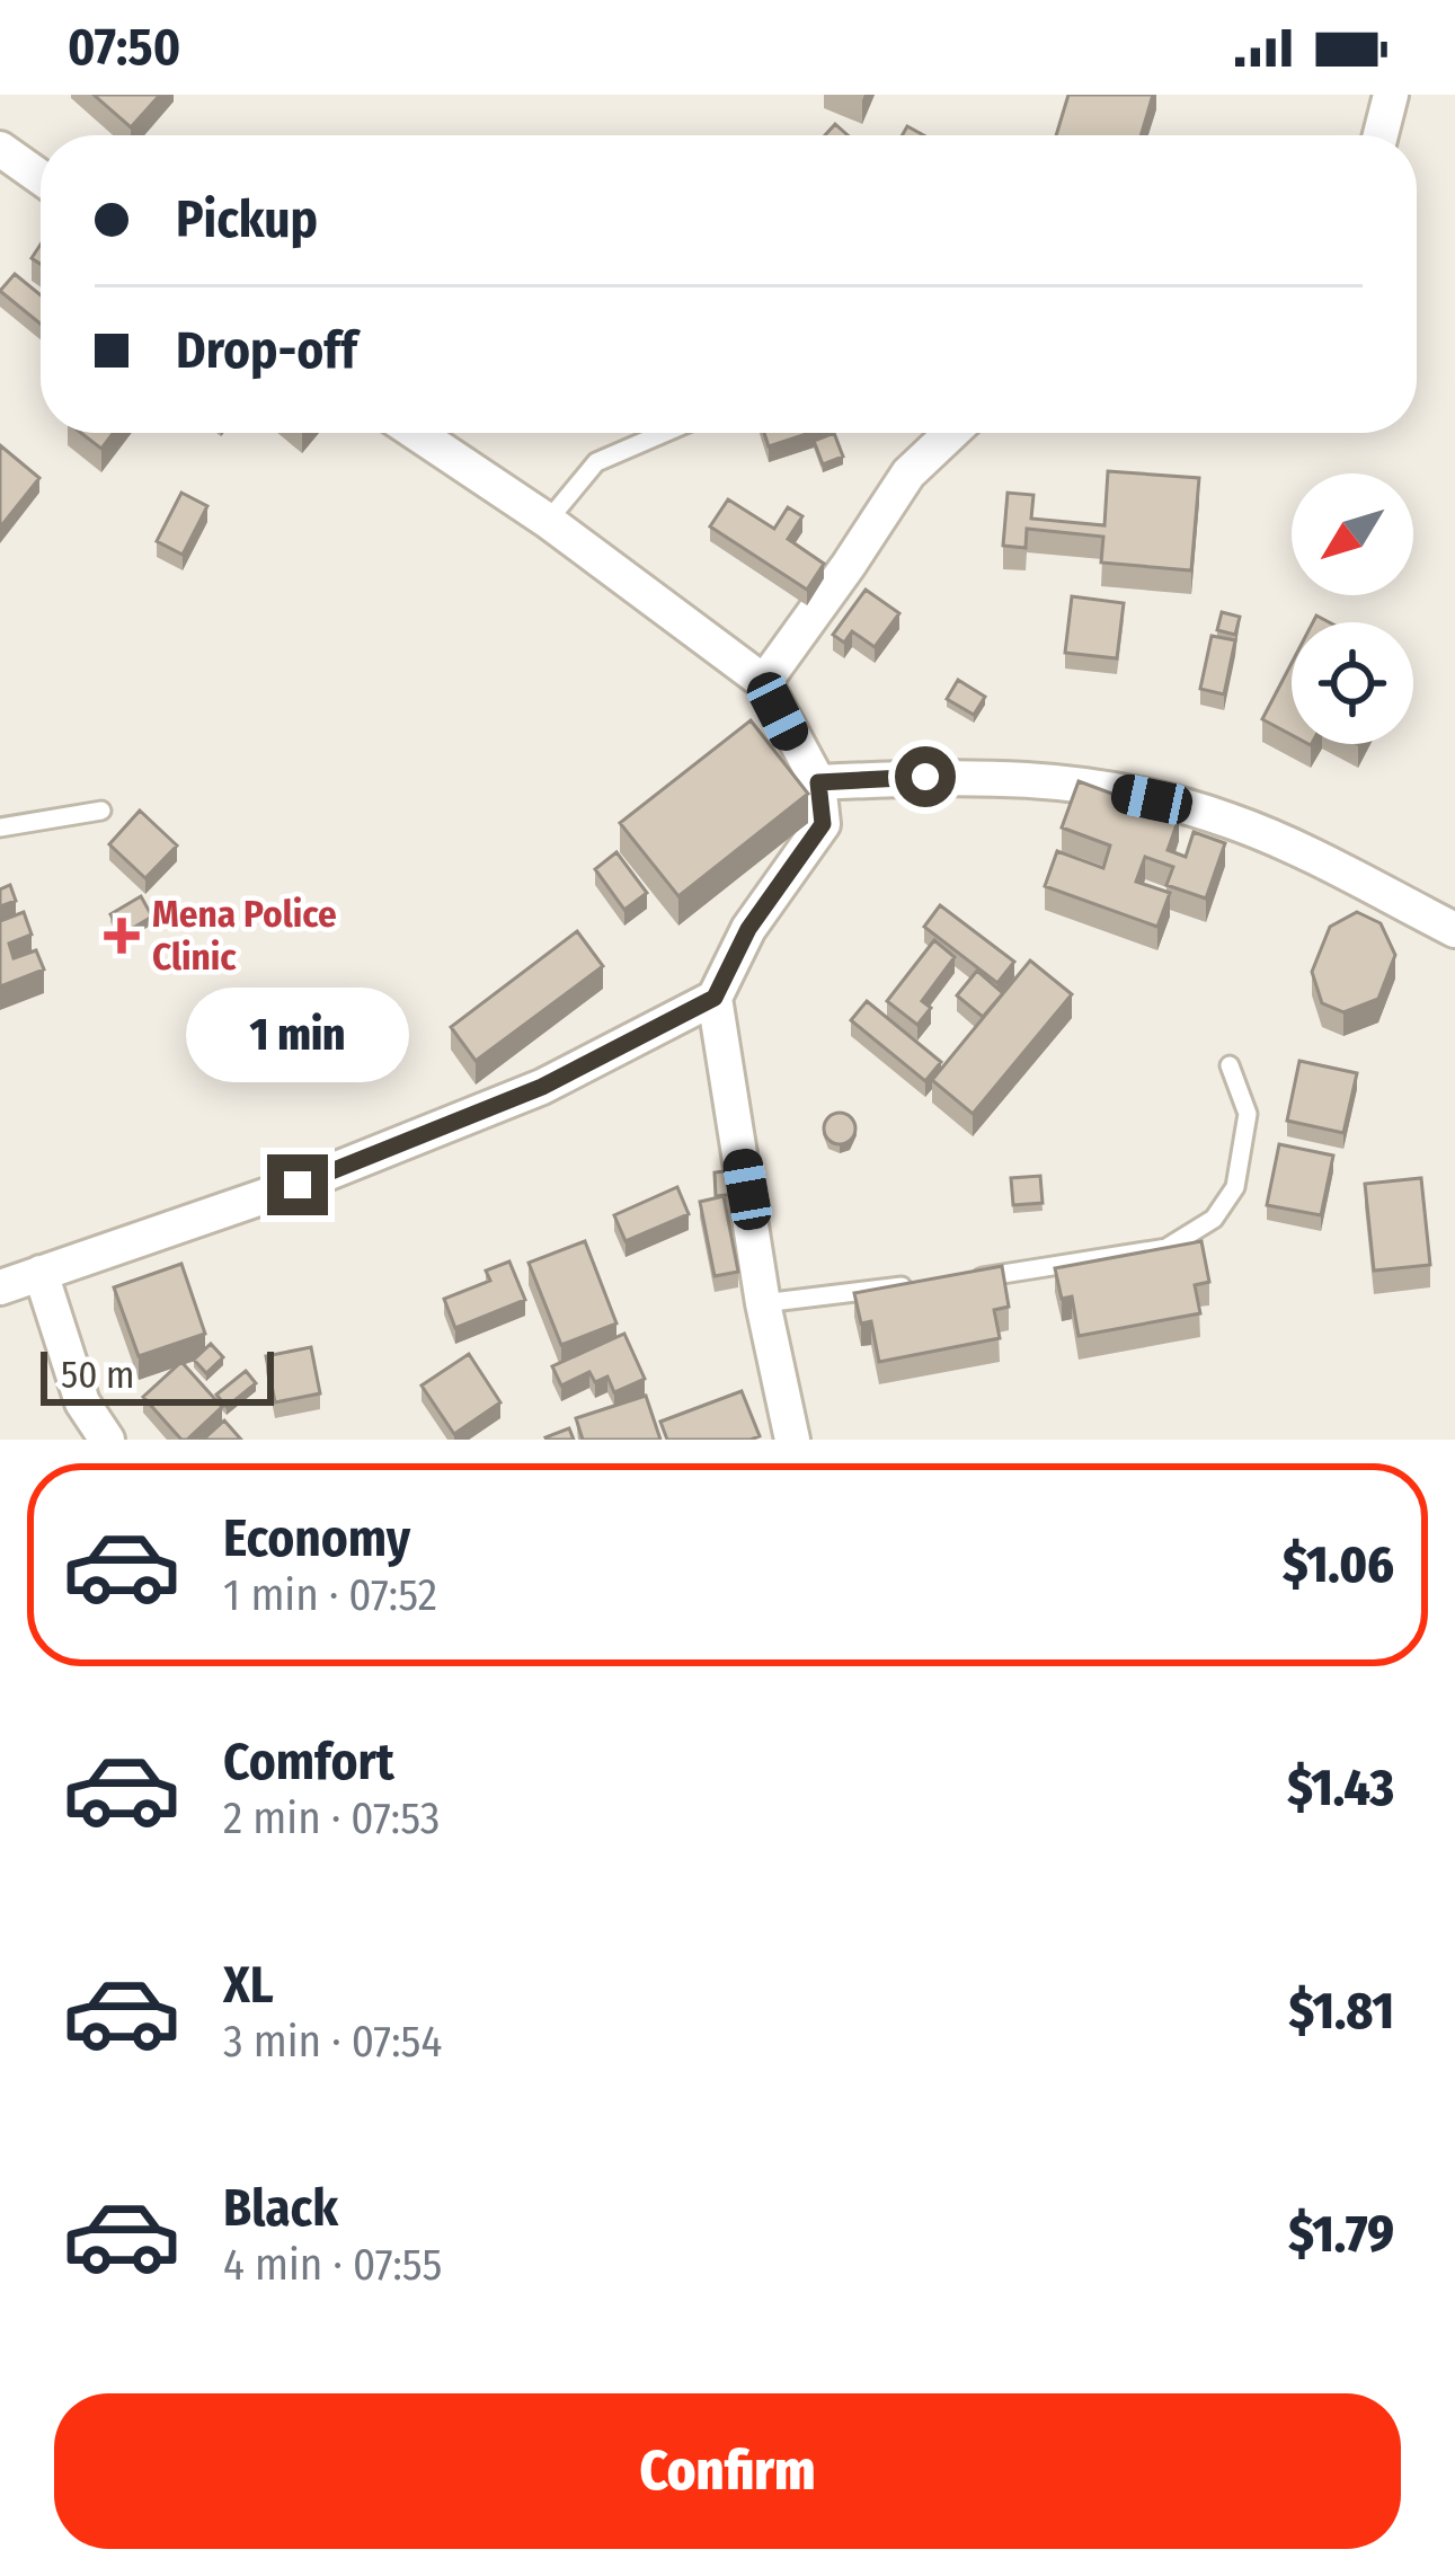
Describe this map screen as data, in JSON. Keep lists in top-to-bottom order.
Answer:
{
  "places": {
    "health": ["Mena Police Clinic"]
  },
  "scale_bar": "50 m",
  "north": "bottom left",
  "page": {
    "status": "07:50",
    "banner": ["Pickup", "Drop-off"],
    "bubble": "1 min",
    "scale": "50 m",
    "list": [
      {
        "name": "Economy",
        "note": "1 min · 07:52",
        "value": "$1.06"
      },
      {
        "name": "Comfort",
        "note": "2 min · 07:53",
        "value": "$1.43"
      },
      {
        "name": "XL",
        "note": "3 min · 07:54",
        "value": "$1.81"
      },
      {
        "name": "Black",
        "note": "4 min · 07:55",
        "value": "$1.79"
      }
    ],
    "buttons": "Confirm"
  }
}
